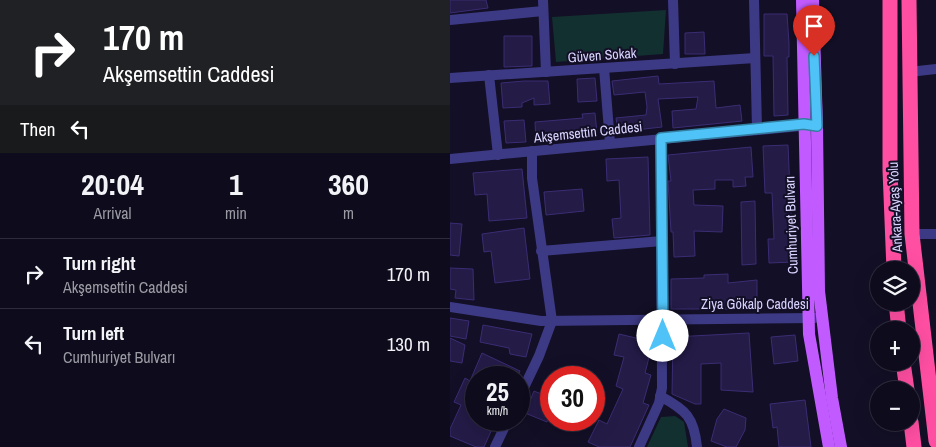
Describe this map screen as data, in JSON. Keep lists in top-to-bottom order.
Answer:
{
  "streets": {
    "highway": ["Ankara-Ayaş Yolu"],
    "main road": ["Cumhuriyet Bulvarı"],
    "street": ["Güven Sokak", "Akşemsettin Caddesi", "Ziya Gökalp Caddesi"]
  },
  "crossings": [
    ["Akşemsettin Caddesi", "Cumhuriyet Bulvarı"],
    ["Cumhuriyet Bulvarı", "Ziya Gökalp Caddesi"]
  ],
  "page": {
    "turn": ["170 m", "Akşemsettin Caddesi"],
    "then": "Then",
    "eta": [
      "20:04",
      "Arrival",
      "1",
      "min",
      "360",
      "m"
    ],
    "list": [
      {
        "name": "Turn right",
        "note": "Akşemsettin Caddesi",
        "value": "170 m"
      },
      {
        "name": "Turn left",
        "note": "Cumhuriyet Bulvarı",
        "value": "130 m"
      }
    ],
    "map_buttons": ["+", "−"],
    "speed": "25 km/h",
    "limit": "30"
  }
}
